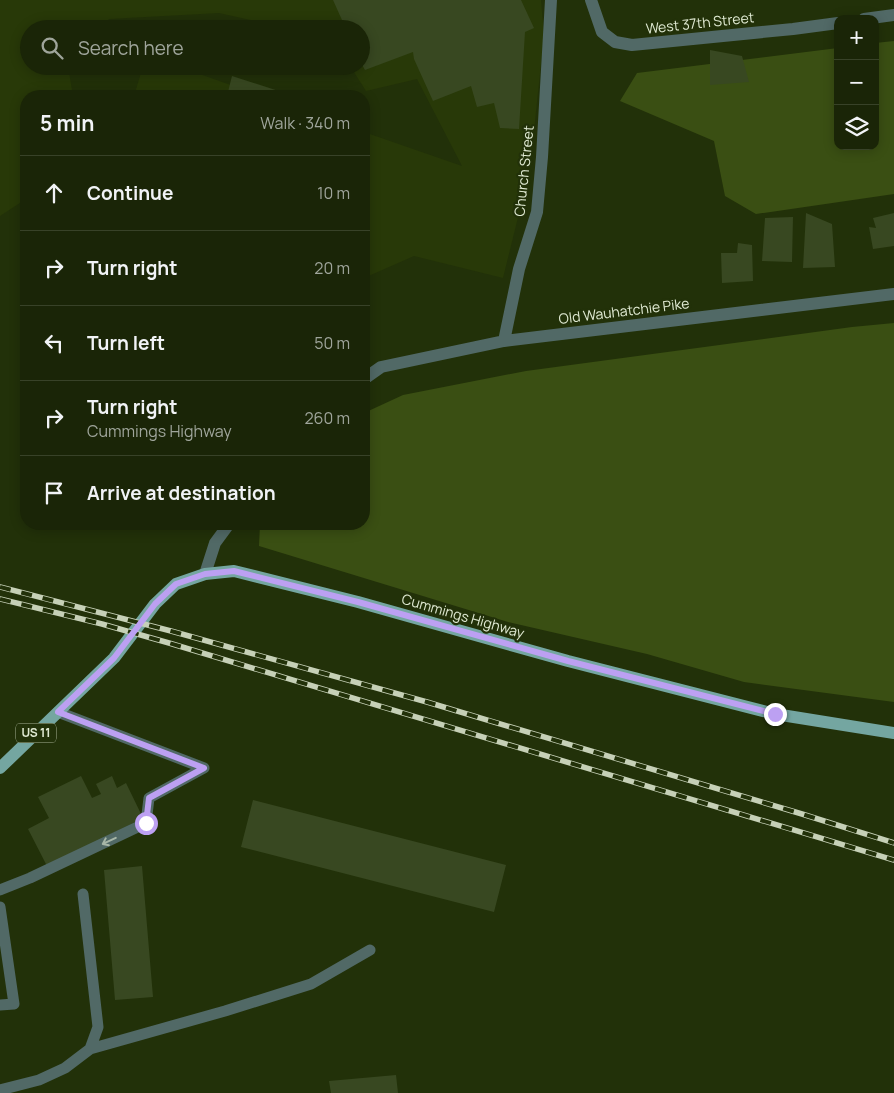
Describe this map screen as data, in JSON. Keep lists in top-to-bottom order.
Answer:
{
  "streets": {
    "main road": ["Cummings Highway", "US 11"],
    "street": ["West 37th Street", "Church Street", "Old Wauhatchie Pike"]
  },
  "crossings": [
    ["Church Street", "Old Wauhatchie Pike"],
    ["Cummings Highway", "US 11"]
  ],
  "page": {
    "map_buttons": ["+", "−"],
    "search": "Search here",
    "heading": ["5 min", "Walk · 340 m"],
    "list": [
      ["Continue", "10 m"],
      ["Turn right", "20 m"],
      ["Turn left", "50 m"],
      ["Turn right", "Cummings Highway", "260 m"],
      "Arrive at destination"
    ]
  }
}
